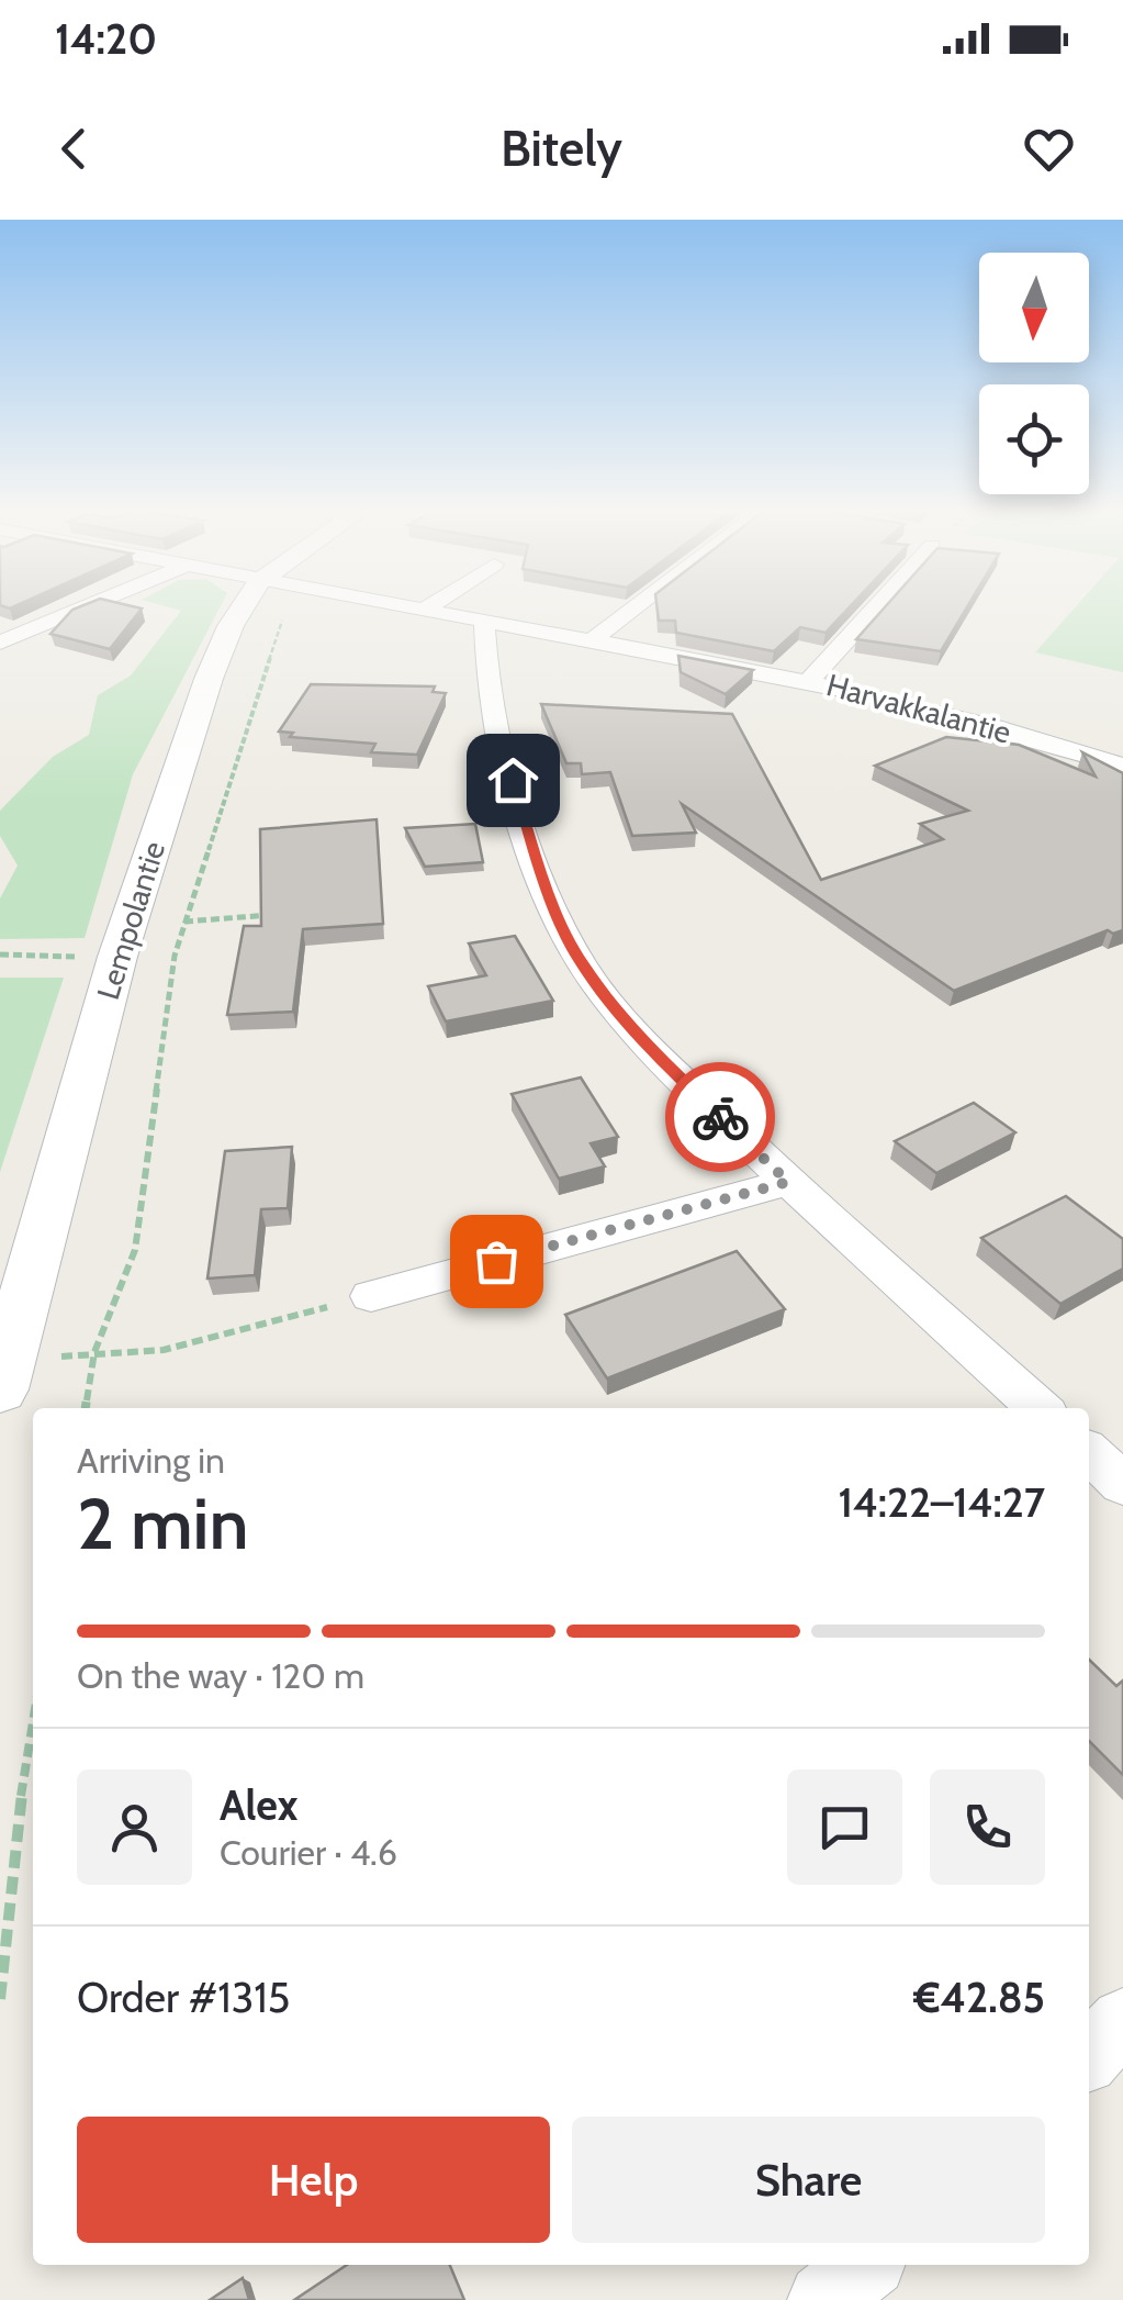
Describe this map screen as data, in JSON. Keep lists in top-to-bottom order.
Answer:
{
  "streets": {
    "street": ["Harvakkalantie", "Lempolantie"]
  },
  "north": "bottom",
  "page": {
    "status": "14:20",
    "header": "Bitely",
    "heading": ["2 min", "Arriving in", "14:22–14:27"],
    "panel": [
      "Alex",
      "Courier · 4.6",
      "Order #1315",
      "€42.85"
    ],
    "bar": "On the way · 120 m",
    "buttons": ["Help", "Share"]
  }
}
